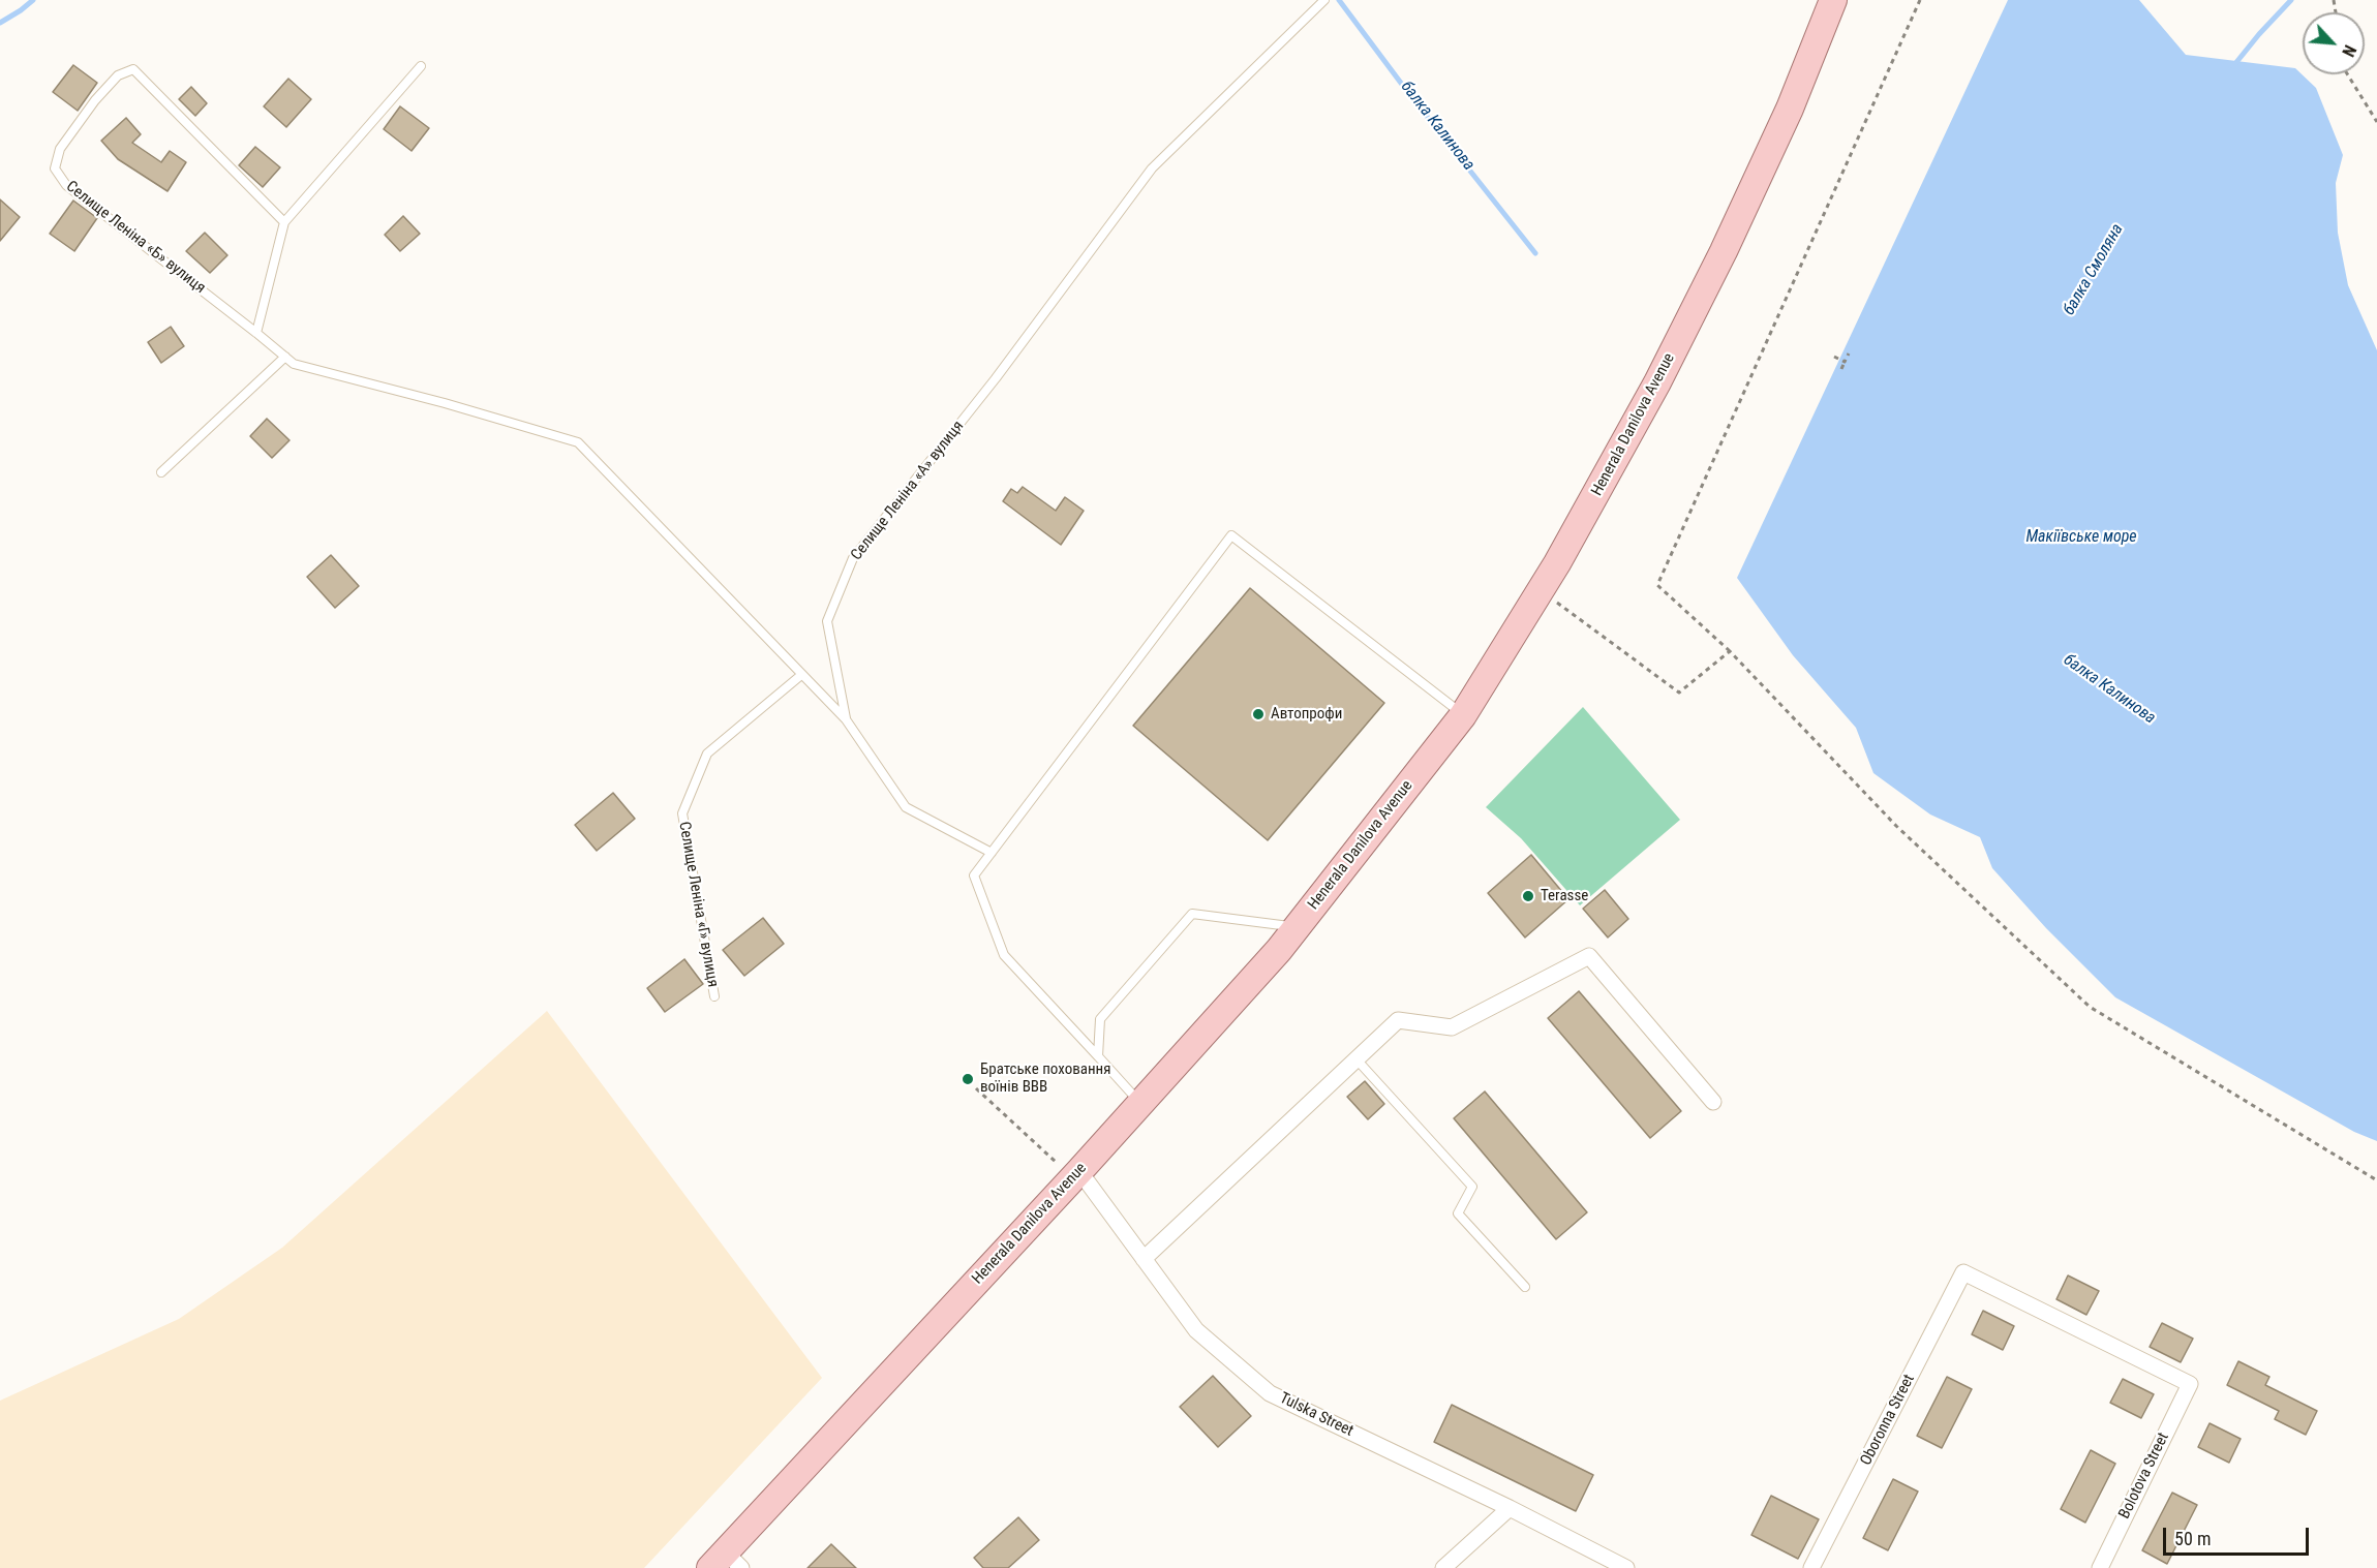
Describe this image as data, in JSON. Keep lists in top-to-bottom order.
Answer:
{
  "streets": {
    "main road": ["Henerala Danilova Avenue"],
    "street": ["Tulska Street", "Oboronna Street", "Bolotova Street"],
    "lane": ["Селище Леніна «Б» вулиця", "Селище Леніна «А» вулиця", "Селище Леніна «Г» вулиця"]
  },
  "crossings": [
    ["Селище Леніна «Б» вулиця", "Селище Леніна «Г» вулиця"],
    ["Henerala Danilova Avenue", "Tulska Street"],
    ["Oboronna Street", "Bolotova Street"]
  ],
  "water": ["балка Калинова", "балка Смоляна", "Макіївське море"],
  "places": ["Автопрофи", "Terasse", "Братське поховання воїнів ВВВ"],
  "scale_bar": "50 m",
  "north": "bottom right"
}
